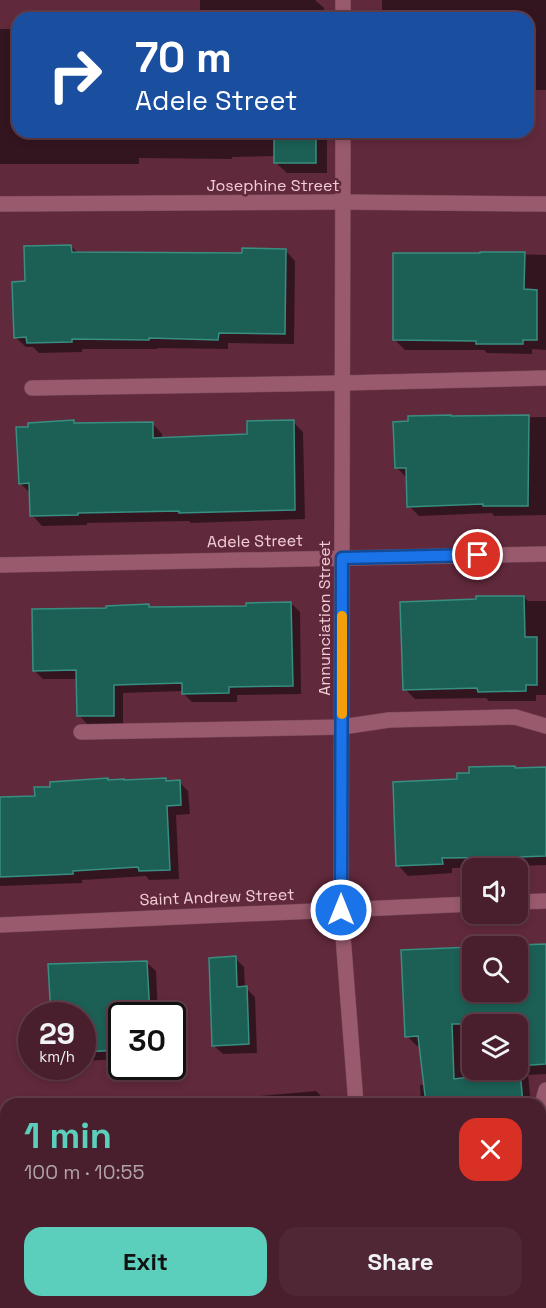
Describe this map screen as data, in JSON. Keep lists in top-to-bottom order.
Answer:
{
  "streets": {
    "street": [
      "Josephine Street",
      "Adele Street",
      "Annunciation Street",
      "Saint Andrew Street"
    ]
  },
  "crossings": [
    ["Josephine Street", "Annunciation Street"],
    ["Adele Street", "Annunciation Street"],
    ["Annunciation Street", "Saint Andrew Street"]
  ],
  "page": {
    "turn": ["70 m", "Adele Street"],
    "speed": "29 km/h",
    "limit": "30",
    "heading": ["1 min", "100 m · 10:55"],
    "buttons": ["Exit", "Share"]
  }
}
